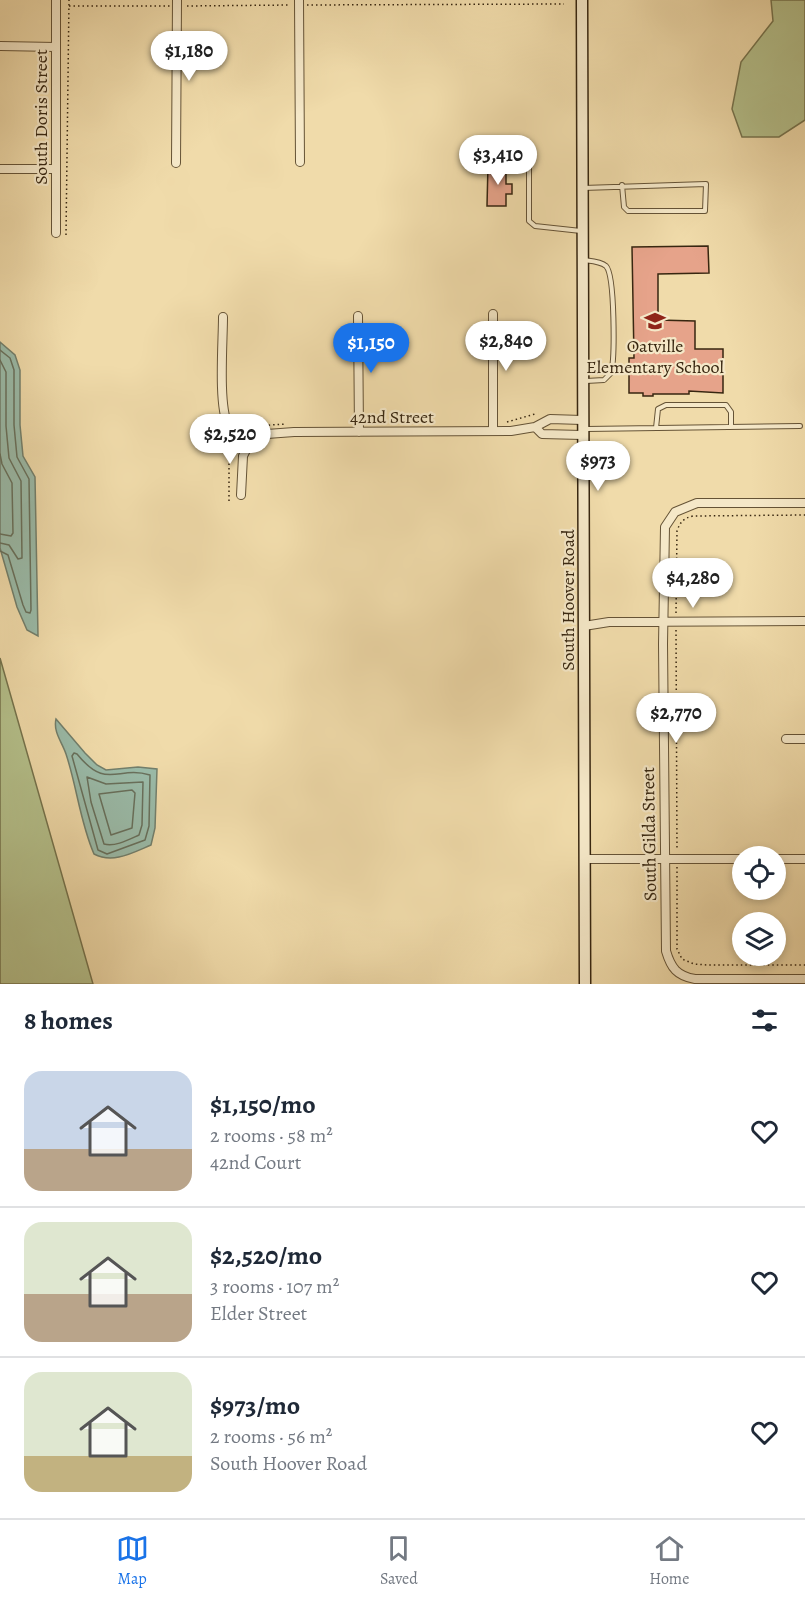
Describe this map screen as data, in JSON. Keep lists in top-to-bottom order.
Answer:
{
  "streets": {
    "street": [
      "South Doris Street",
      "42nd Street",
      "South Hoover Road",
      "South Gilda Street"
    ]
  },
  "crossings": [
    ["42nd Street", "South Hoover Road"]
  ],
  "places": {
    "school or university": ["Oatville Elementary School"]
  },
  "page": {
    "price": [
      "$1,180",
      "$3,410",
      "$2,840",
      "$1,150",
      "$2,520",
      "$973",
      "$4,280",
      "$2,770"
    ],
    "heading": "8 homes",
    "list": [
      {
        "name": "$1,150/mo",
        "note": "2 rooms · 58 m² · 42nd Court"
      },
      {
        "name": "$2,520/mo",
        "note": "3 rooms · 107 m² · Elder Street"
      },
      {
        "name": "$973/mo",
        "note": "2 rooms · 56 m² · South Hoover Road"
      }
    ],
    "tabs": ["Map", "Saved", "Home"]
  }
}
